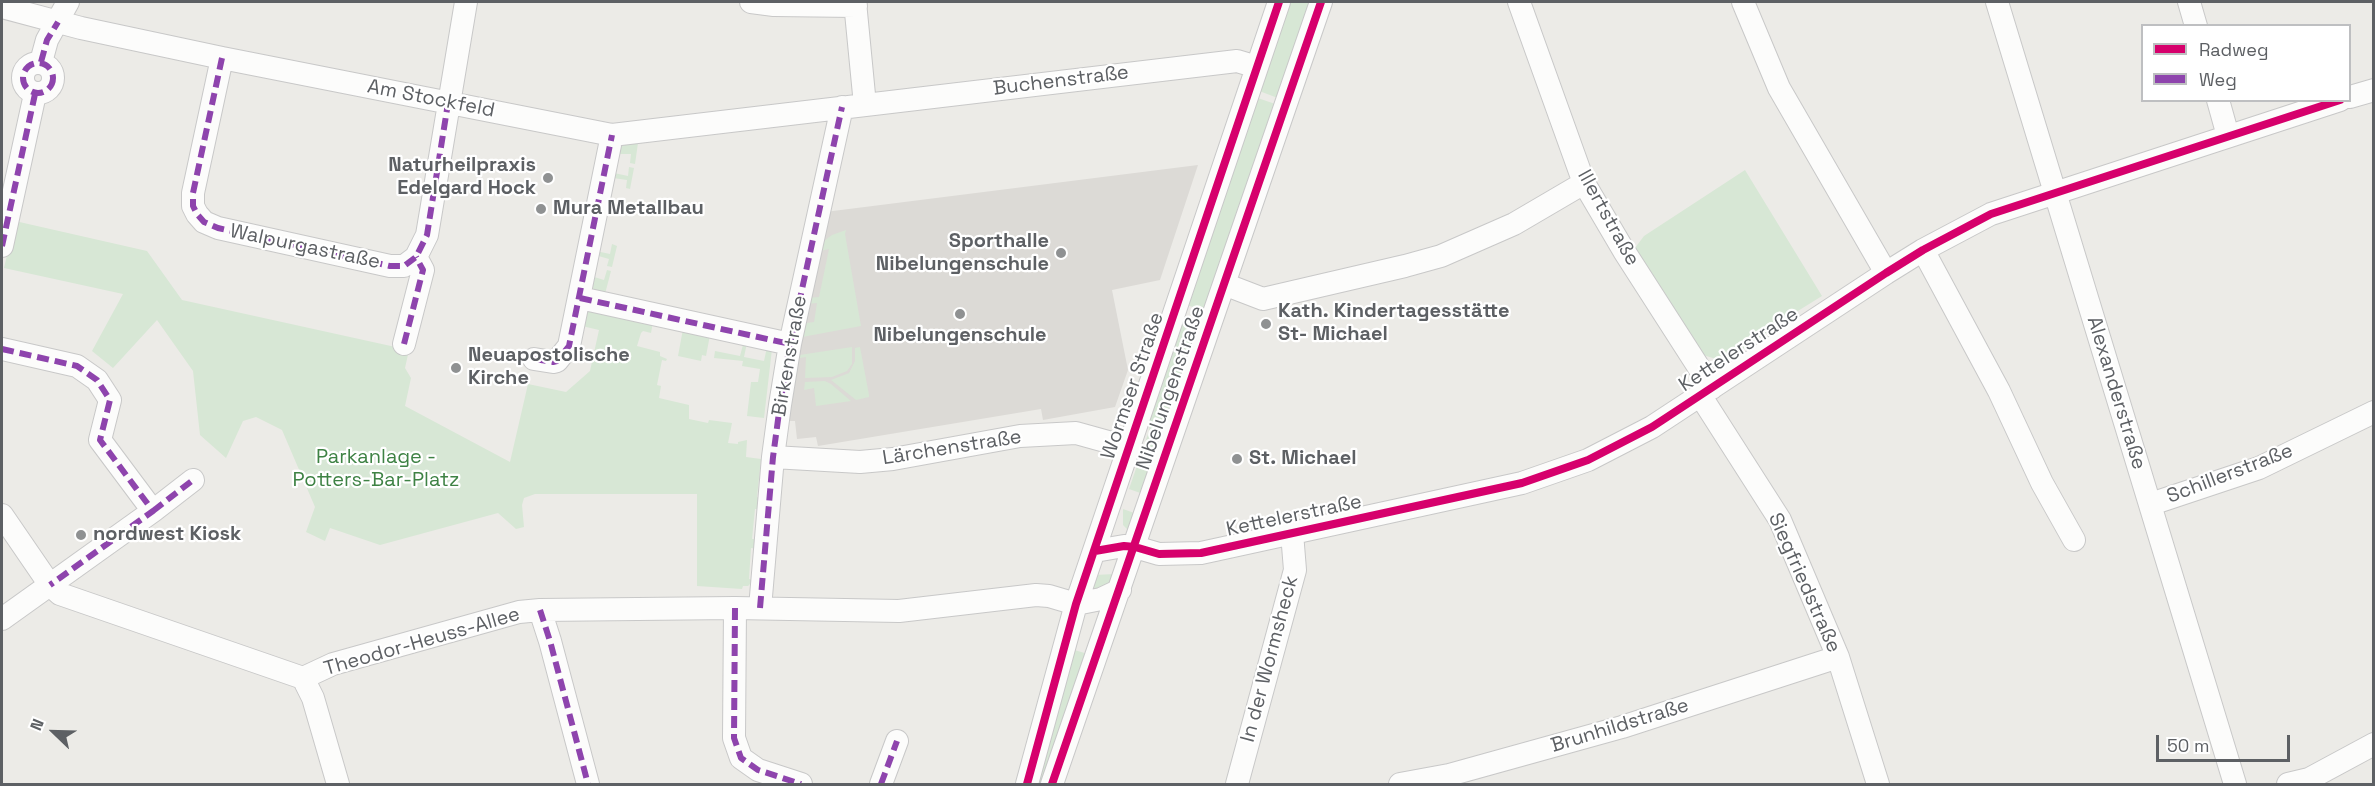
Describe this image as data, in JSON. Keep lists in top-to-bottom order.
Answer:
{
  "streets": {
    "street": [
      "Buchenstraße",
      "Am Stockfeld",
      "Illertstraße",
      "Walpurgastraße",
      "Kettelerstraße",
      "Birkenstraße",
      "Wormser Straße",
      "Nibelungenstraße",
      "Alexanderstraße",
      "Lärchenstraße",
      "Schillerstraße",
      "Siegfriedstraße",
      "Theodor-Heuss-Allee",
      "In der Wormsheck",
      "Brunhildstraße"
    ]
  },
  "crossings": [
    ["Buchenstraße", "Am Stockfeld"],
    ["Buchenstraße", "Wormser Straße"],
    ["Am Stockfeld", "Walpurgastraße"],
    ["Am Stockfeld", "Birkenstraße"],
    ["Illertstraße", "Kettelerstraße"],
    ["Illertstraße", "Siegfriedstraße"],
    ["Kettelerstraße", "Wormser Straße"],
    ["Kettelerstraße", "Nibelungenstraße"],
    ["Kettelerstraße", "Alexanderstraße"],
    ["Kettelerstraße", "Siegfriedstraße"],
    ["Kettelerstraße", "In der Wormsheck"],
    ["Birkenstraße", "Lärchenstraße"],
    ["Birkenstraße", "Theodor-Heuss-Allee"],
    ["Wormser Straße", "Lärchenstraße"],
    ["Wormser Straße", "Theodor-Heuss-Allee"],
    ["Alexanderstraße", "Schillerstraße"],
    ["Siegfriedstraße", "Brunhildstraße"]
  ],
  "parks": ["Parkanlage - Potters-Bar-Platz"],
  "places": [
    "Naturheilpraxis Edelgard Hock",
    "Mura Metallbau",
    "Sporthalle Nibelungenschule",
    "Nibelungenschule",
    "Kath. Kindertagesstätte St- Michael",
    "Neuapostolische Kirche",
    "St. Michael",
    "nordwest Kiosk"
  ],
  "legend": ["Radweg", "Weg"],
  "scale_bar": "50 m",
  "north": "top left"
}
